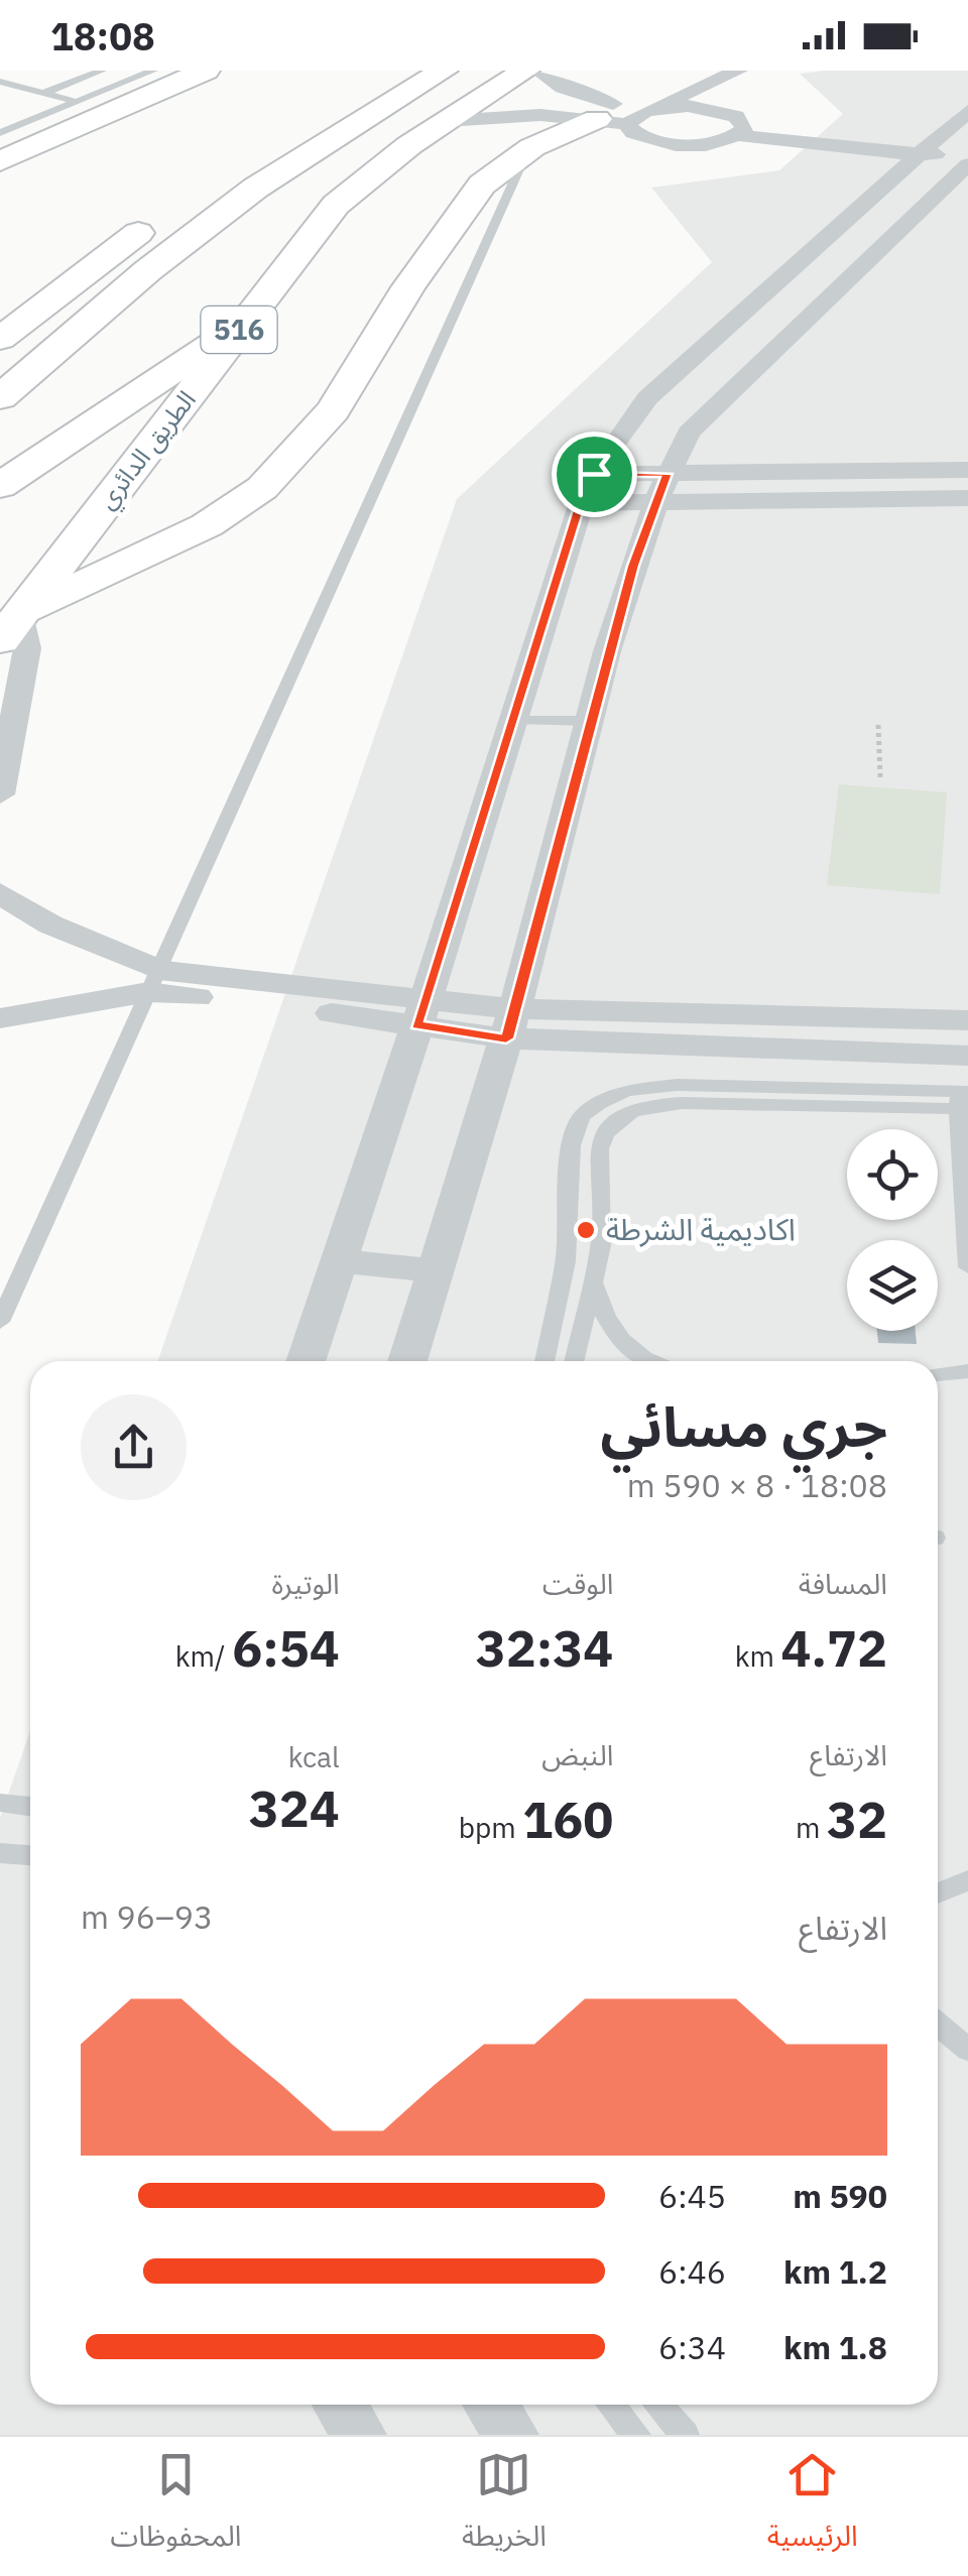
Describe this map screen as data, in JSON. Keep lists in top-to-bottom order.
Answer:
{
  "streets": {
    "highway": ["516", "الطريق الدائري"]
  },
  "crossings": [
    ["516", "الطريق الدائري"]
  ],
  "places": ["اكاديمية الشرطة"],
  "page": {
    "status": "18:08",
    "heading": ["جري مسائي", "18:08 · 8 × 590 m"],
    "stats": [
      ["المسافة", "4.72 km"],
      ["الوقت", "32:34"],
      ["الوتيرة", "6:54 /km"],
      ["الارتفاع", "32 m"],
      ["النبض", "160 bpm"],
      ["kcal", "324"]
    ],
    "chart": ["الارتفاع", "93–96 m"],
    "list": [
      {
        "name": "590 m",
        "note": "6:45"
      },
      {
        "name": "1.2 km",
        "note": "6:46"
      },
      {
        "name": "1.8 km",
        "note": "6:34"
      }
    ],
    "tabs": ["الرئيسية", "الخريطة", "المحفوظات"]
  }
}
